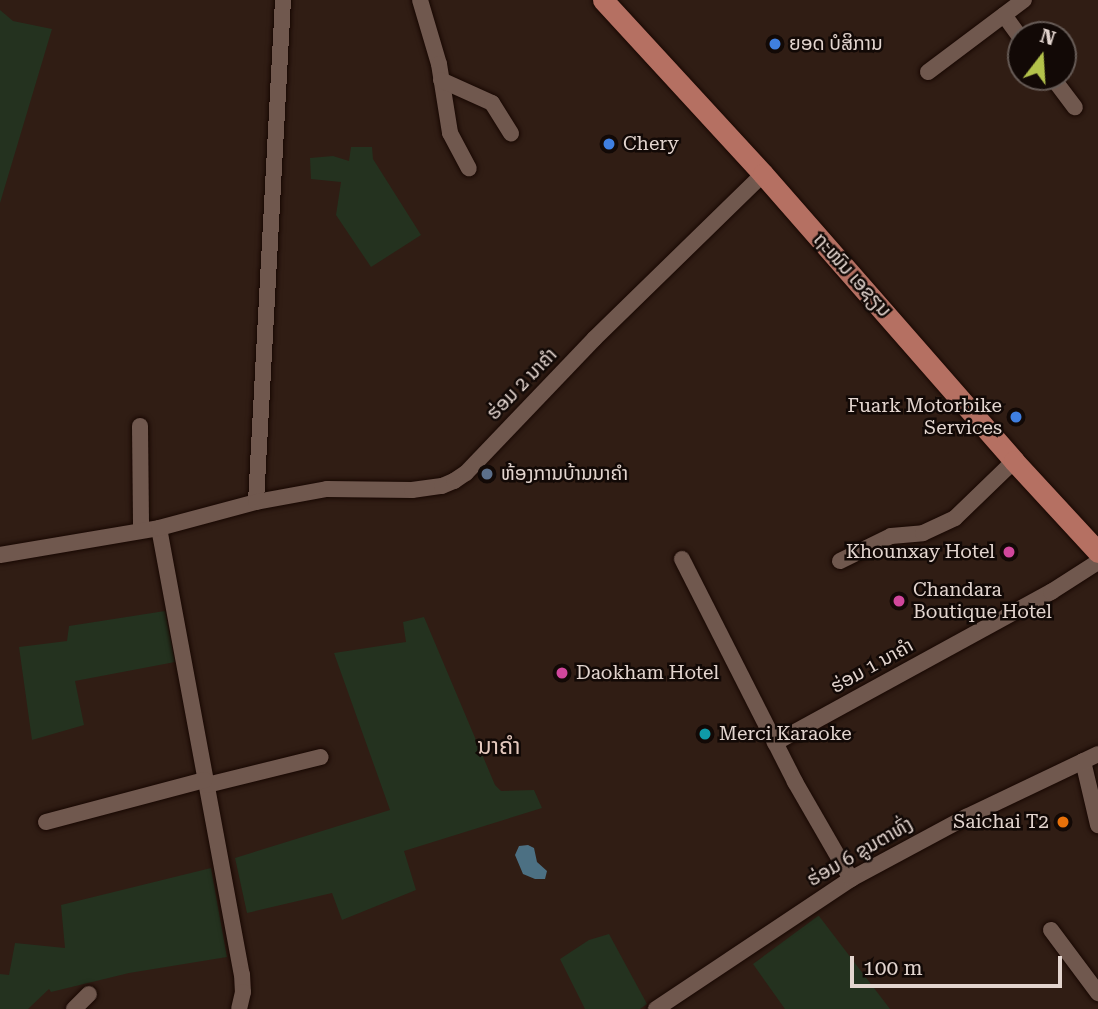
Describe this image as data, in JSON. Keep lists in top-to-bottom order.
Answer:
{
  "streets": {
    "main road": ["ຖະໜົນ ເອຊຽນ"],
    "street": ["ຮ່ອມ 2 ນາຄຳ", "ຮ່ອມ 1 ນາຄຳ", "ຮ່ອມ 6 ຂູນຕາທົ່ງ"]
  },
  "crossings": [
    ["ຖະໜົນ ເອຊຽນ", "ຮ່ອມ 2 ນາຄຳ"]
  ],
  "districts": ["ນາຄຳ"],
  "places": [
    "ຍອດ ບໍສິການ",
    "Chery",
    "Fuark Motorbike Services",
    "ຫ້ອງການບ້ານນາຄໍາ",
    "Khounxay Hotel",
    "Chandara Boutique Hotel",
    "Daokham Hotel",
    "Merci Karaoke",
    "Saichai T2"
  ],
  "scale_bar": "100 m",
  "north": "top"
}
